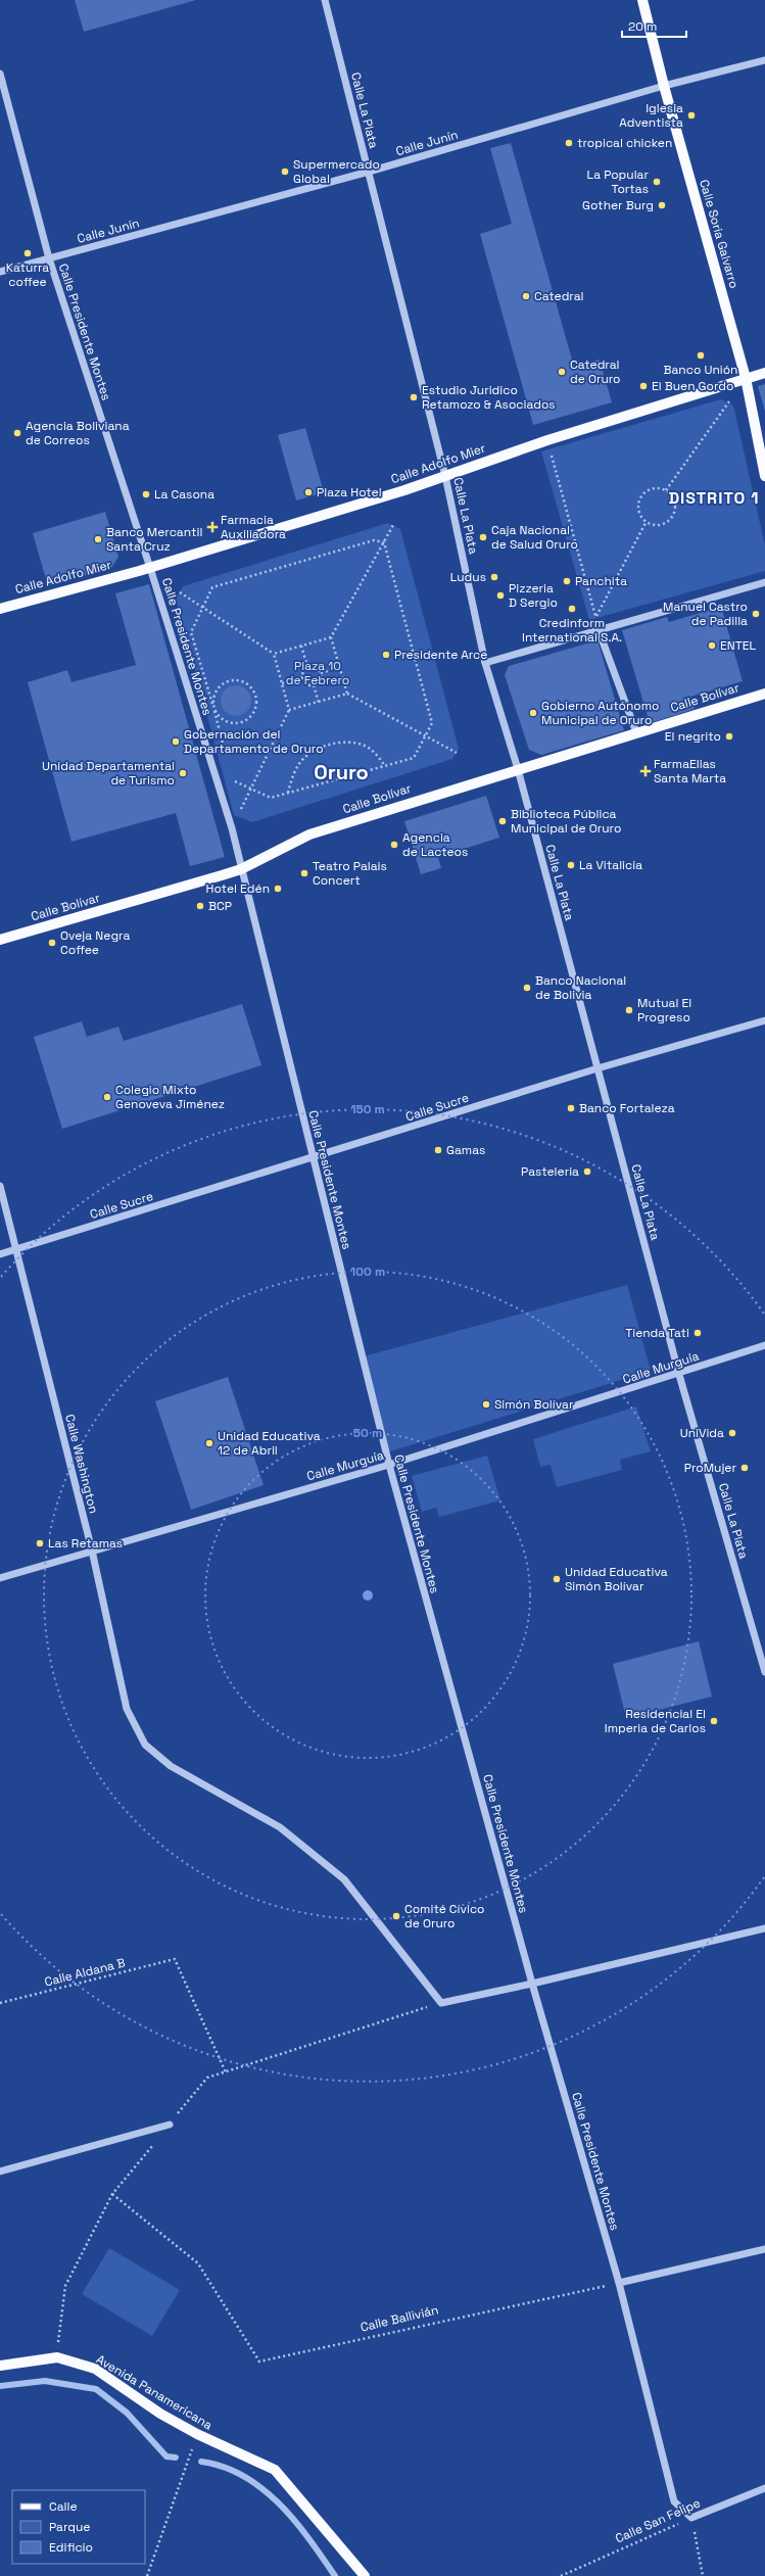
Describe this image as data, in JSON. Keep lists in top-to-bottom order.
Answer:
{
  "streets": {
    "main road": [
      "Calle Soria Galvarro",
      "Calle Adolfo Mier",
      "Calle Bolívar",
      "Avenida Panamericana"
    ],
    "street": [
      "Calle La Plata",
      "Calle Junín",
      "Calle Presidente Montes",
      "Calle Sucre",
      "Calle Murguía",
      "Calle Washington",
      "Calle San Felipe"
    ],
    "path": ["Calle Aldana B", "Calle Ballivián"]
  },
  "crossings": [
    ["Calle La Plata", "Calle Junín"],
    ["Calle La Plata", "Calle Adolfo Mier"],
    ["Calle La Plata", "Calle Bolívar"],
    ["Calle La Plata", "Calle Sucre"],
    ["Calle La Plata", "Calle Murguía"],
    ["Calle Junín", "Calle Soria Galvarro"],
    ["Calle Junín", "Calle Presidente Montes"],
    ["Calle Soria Galvarro", "Calle Adolfo Mier"],
    ["Calle Presidente Montes", "Calle Adolfo Mier"],
    ["Calle Presidente Montes", "Calle Bolívar"],
    ["Calle Presidente Montes", "Calle Sucre"],
    ["Calle Presidente Montes", "Calle Murguía"],
    ["Calle Presidente Montes", "Calle Ballivián"],
    ["Calle Presidente Montes", "Calle San Felipe"],
    ["Calle Sucre", "Calle Washington"],
    ["Calle Murguía", "Calle Washington"]
  ],
  "districts": ["DISTRITO 1", "Oruro"],
  "parks": ["Plaza 10 de Febrero"],
  "places": {
    "other": [
      "Iglesia Adventista",
      "tropical chicken",
      "Supermercado Global",
      "La Popular Tortas",
      "Gother Burg",
      "Katurra coffee",
      "Catedral",
      "Banco Unión",
      "Catedral de Oruro",
      "El Buen Gordo",
      "Estudio Juridico Retamozo & Asociados",
      "Agencia Boliviana de Correos",
      "Plaza Hotel",
      "La Casona",
      "Caja Nacional de Salud Oruro",
      "Banco Mercantil Santa Cruz",
      "Ludus",
      "Panchita",
      "Pizzeria D Sergio",
      "Credinform International S.A.",
      "Manuel Castro de Padilla",
      "ENTEL",
      "Presidente Arce",
      "Gobierno Autónomo Municipal de Oruro",
      "El negrito",
      "Gobernación del Departamento de Oruro",
      "Unidad Departamental de Turismo",
      "Biblioteca Pública Municipal de Oruro",
      "Agencia de Lacteos",
      "La Vitalicia",
      "Teatro Palais Concert",
      "Hotel Edén",
      "BCP",
      "Oveja Negra Coffee",
      "Banco Nacional de Bolivia",
      "Mutual El Progreso",
      "Colegio Mixto Genoveva Jiménez",
      "Banco Fortaleza",
      "Gamas",
      "Pasteleria",
      "Tienda Tati",
      "Simón Bolívar",
      "UniVida",
      "Unidad Educativa 12 de Abril",
      "ProMujer",
      "Las Retamas",
      "Unidad Educativa Simón Bolívar",
      "Residencial El Imperia de Carlos",
      "Comité Cívico de Oruro"
    ],
    "health": ["Farmacia Auxiliadora", "FarmaElias Santa Marta"]
  },
  "legend": ["Calle", "Parque", "Edificio"],
  "scale_bar": "20 m",
  "rings": ["150 m", "100 m", "50 m"]
}
